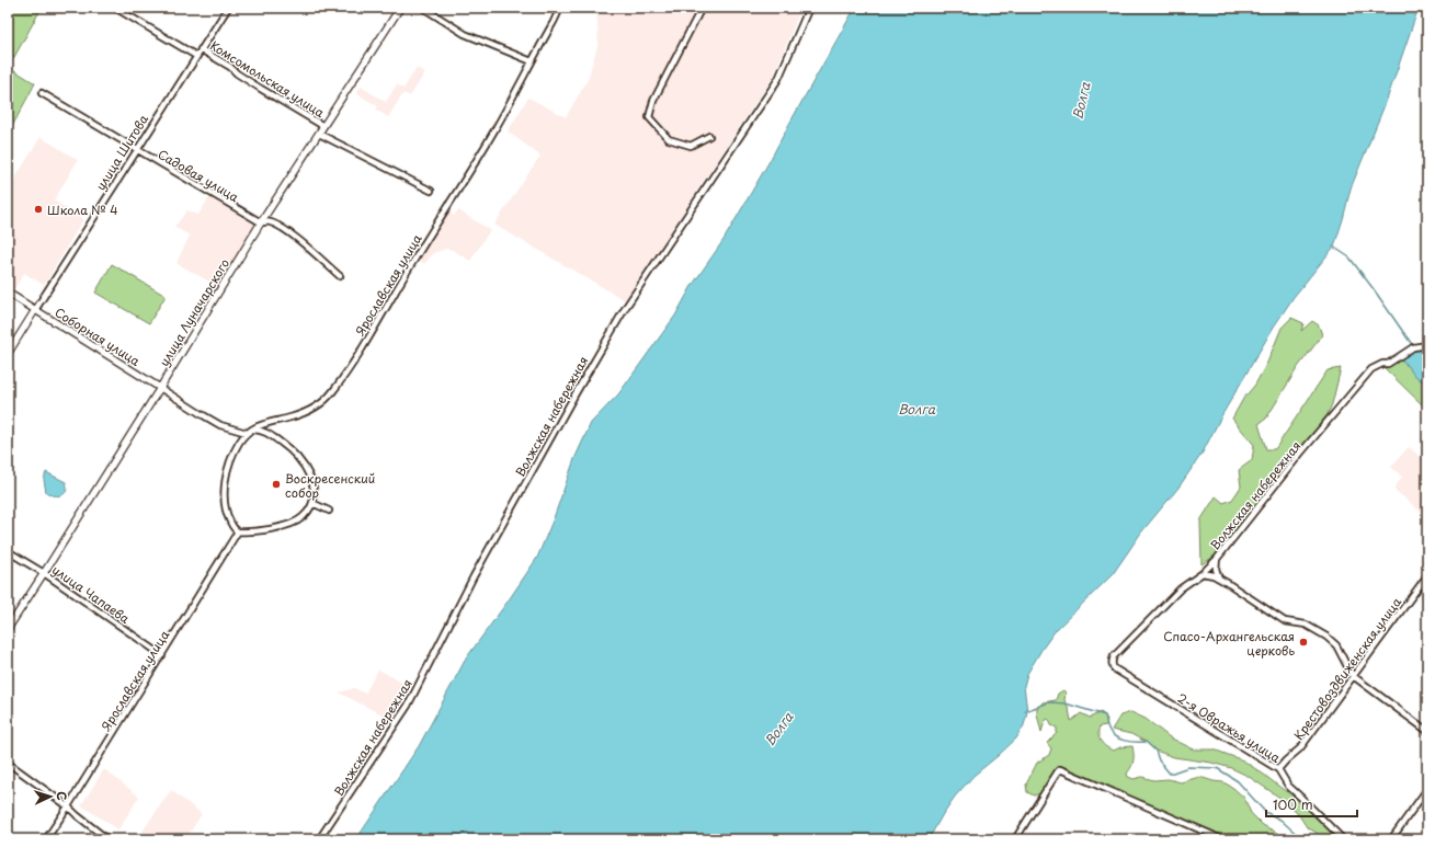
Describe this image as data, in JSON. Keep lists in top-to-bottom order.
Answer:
{
  "streets": {
    "street": [
      "Комсомольская улица",
      "улица Шитова",
      "Садовая улица",
      "Ярославская улица",
      "улица Луначарского",
      "Соборная улица",
      "Волжская набережная",
      "улица Чапаева",
      "Крестовоздвиженская улица",
      "2-я Овражья улица"
    ]
  },
  "crossings": [
    ["Комсомольская улица", "улица Шитова"],
    ["Комсомольская улица", "улица Луначарского"],
    ["улица Шитова", "Садовая улица"],
    ["улица Шитова", "Соборная улица"],
    ["Садовая улица", "улица Луначарского"],
    ["Ярославская улица", "Соборная улица"],
    ["Ярославская улица", "улица Чапаева"],
    ["улица Луначарского", "Соборная улица"],
    ["улица Луначарского", "улица Чапаева"],
    ["Волжская набережная", "2-я Овражья улица"],
    ["Крестовоздвиженская улица", "2-я Овражья улица"]
  ],
  "water": ["Волга"],
  "places": ["Школа № 4", "Воскресенский собор", "Спасо-Архангельская церковь"],
  "scale_bar": "100 m",
  "north": "right"
}
